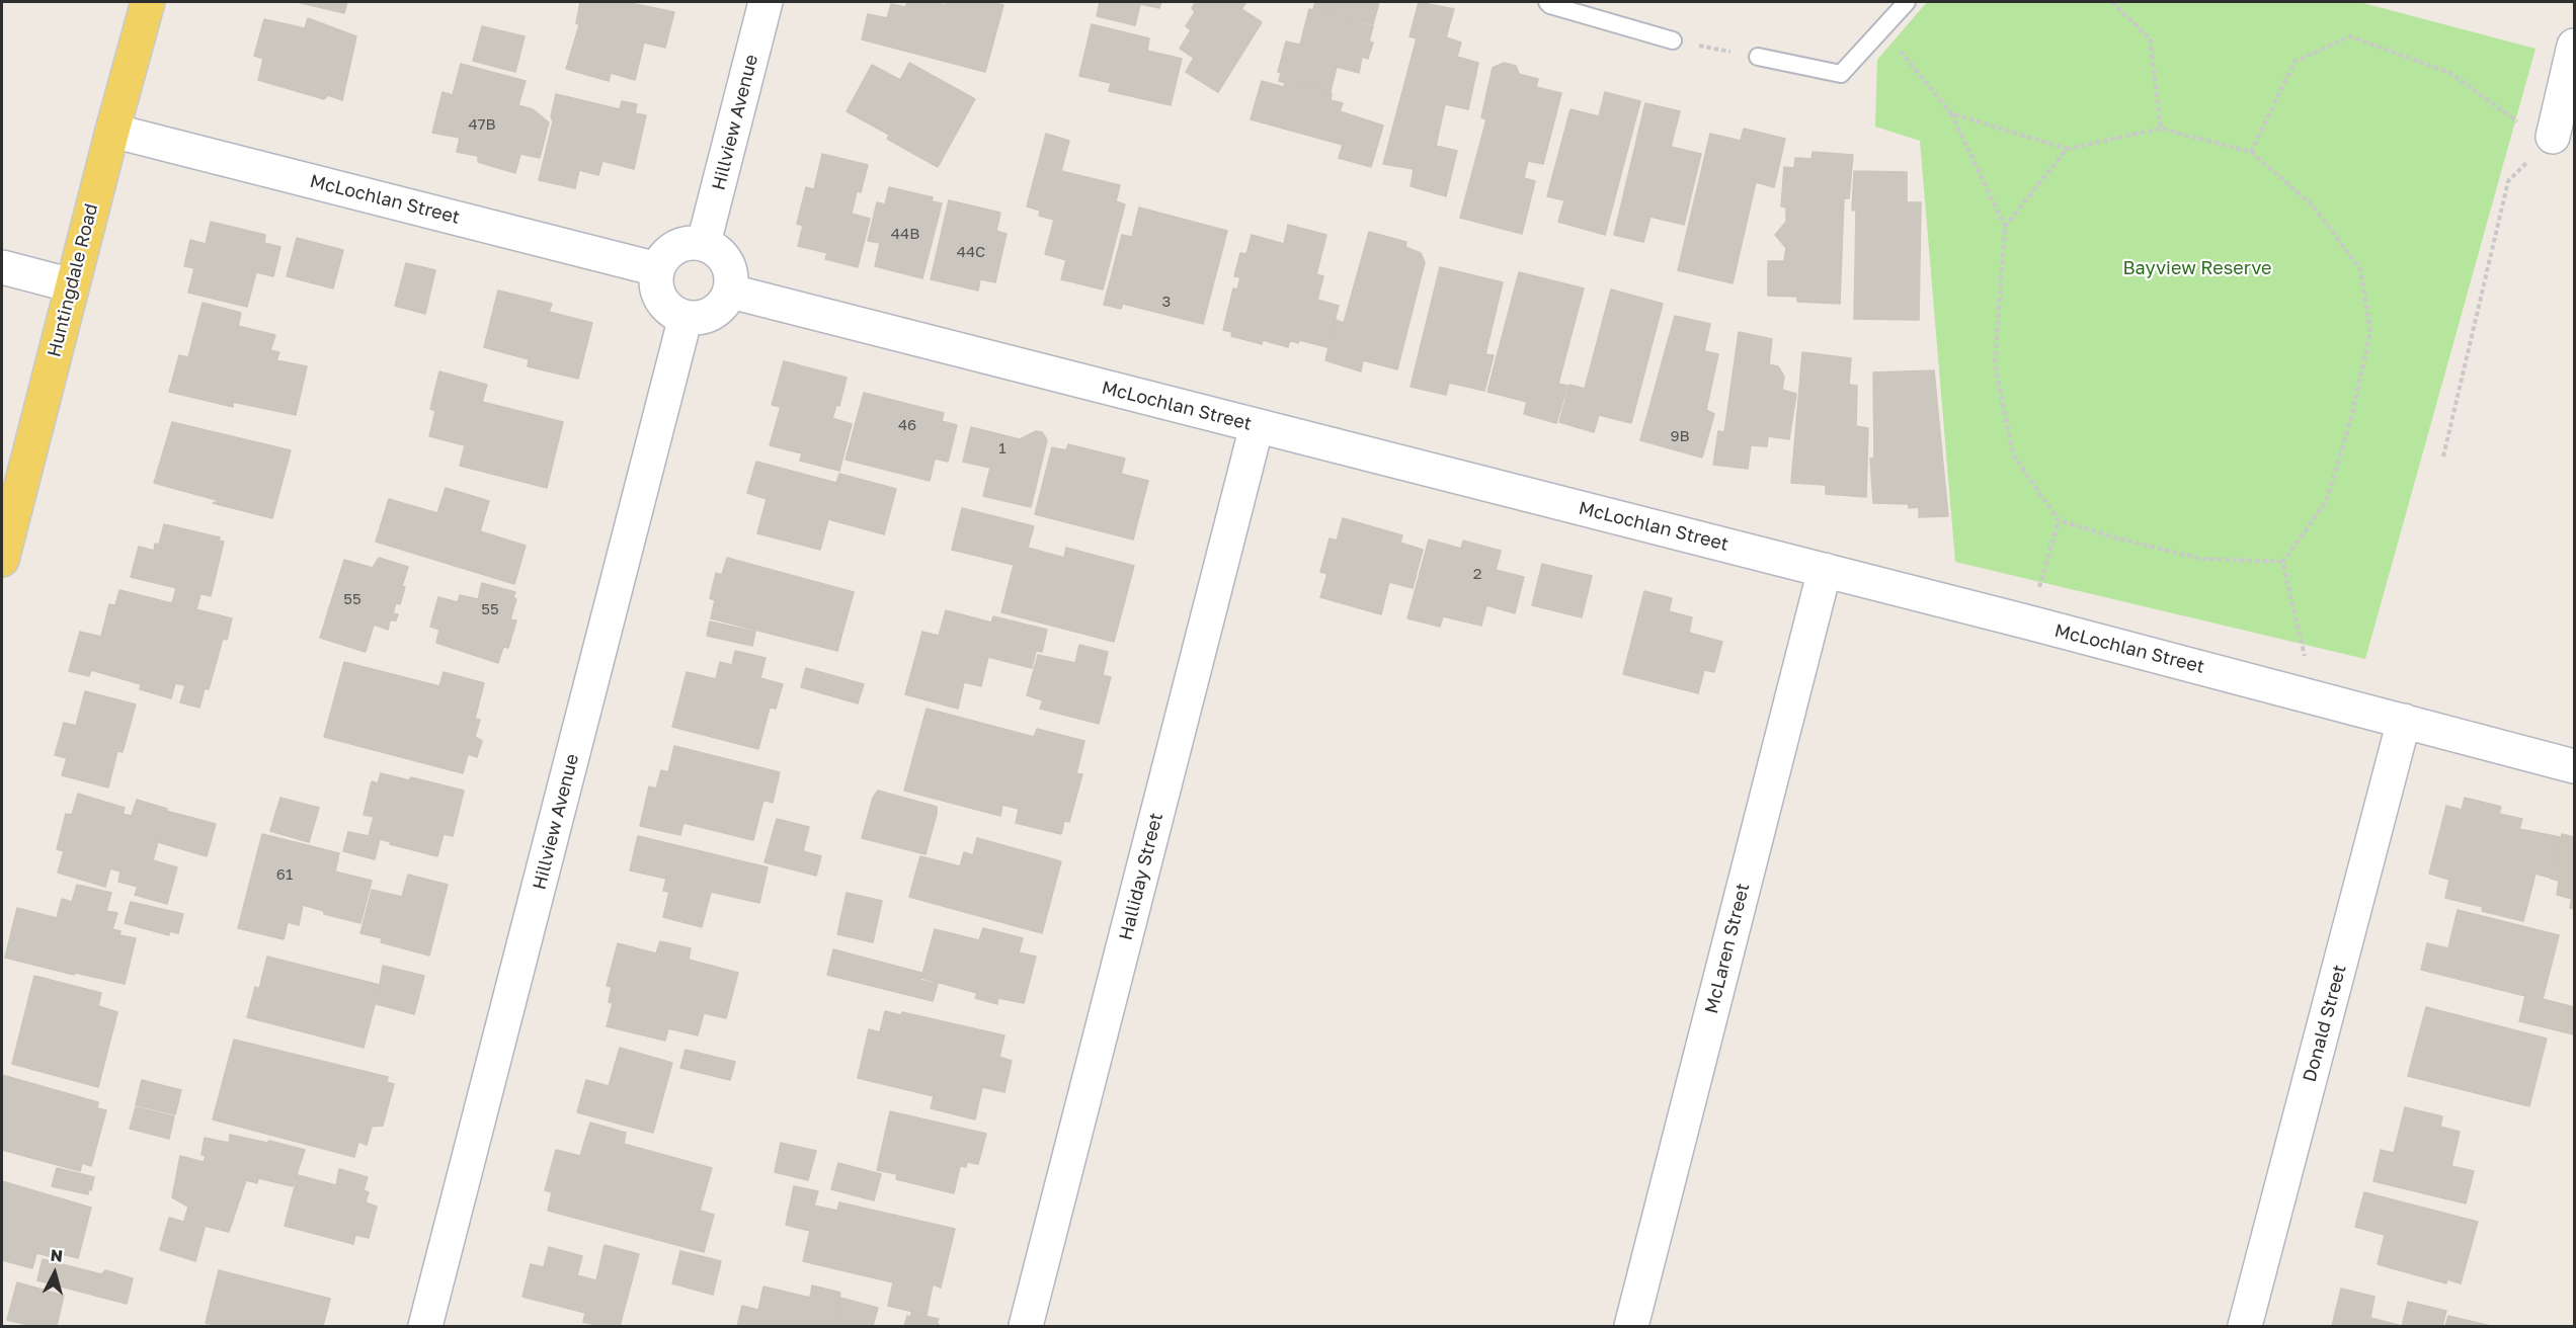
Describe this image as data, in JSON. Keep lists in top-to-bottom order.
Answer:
{
  "streets": {
    "main road": ["Huntingdale Road"],
    "street": [
      "Hillview Avenue",
      "McLochlan Street",
      "Halliday Street",
      "McLaren Street",
      "Donald Street"
    ]
  },
  "crossings": [
    ["Hillview Avenue", "McLochlan Street"],
    ["McLochlan Street", "Huntingdale Road"],
    ["McLochlan Street", "Halliday Street"],
    ["McLochlan Street", "McLaren Street"],
    ["McLochlan Street", "Donald Street"]
  ],
  "parks": ["Bayview Reserve"],
  "house_numbers": [
    "47B",
    "44B",
    "44C",
    "3",
    "46",
    "9B",
    "1",
    "2",
    "55",
    "55",
    "61"
  ],
  "north": "top"
}
